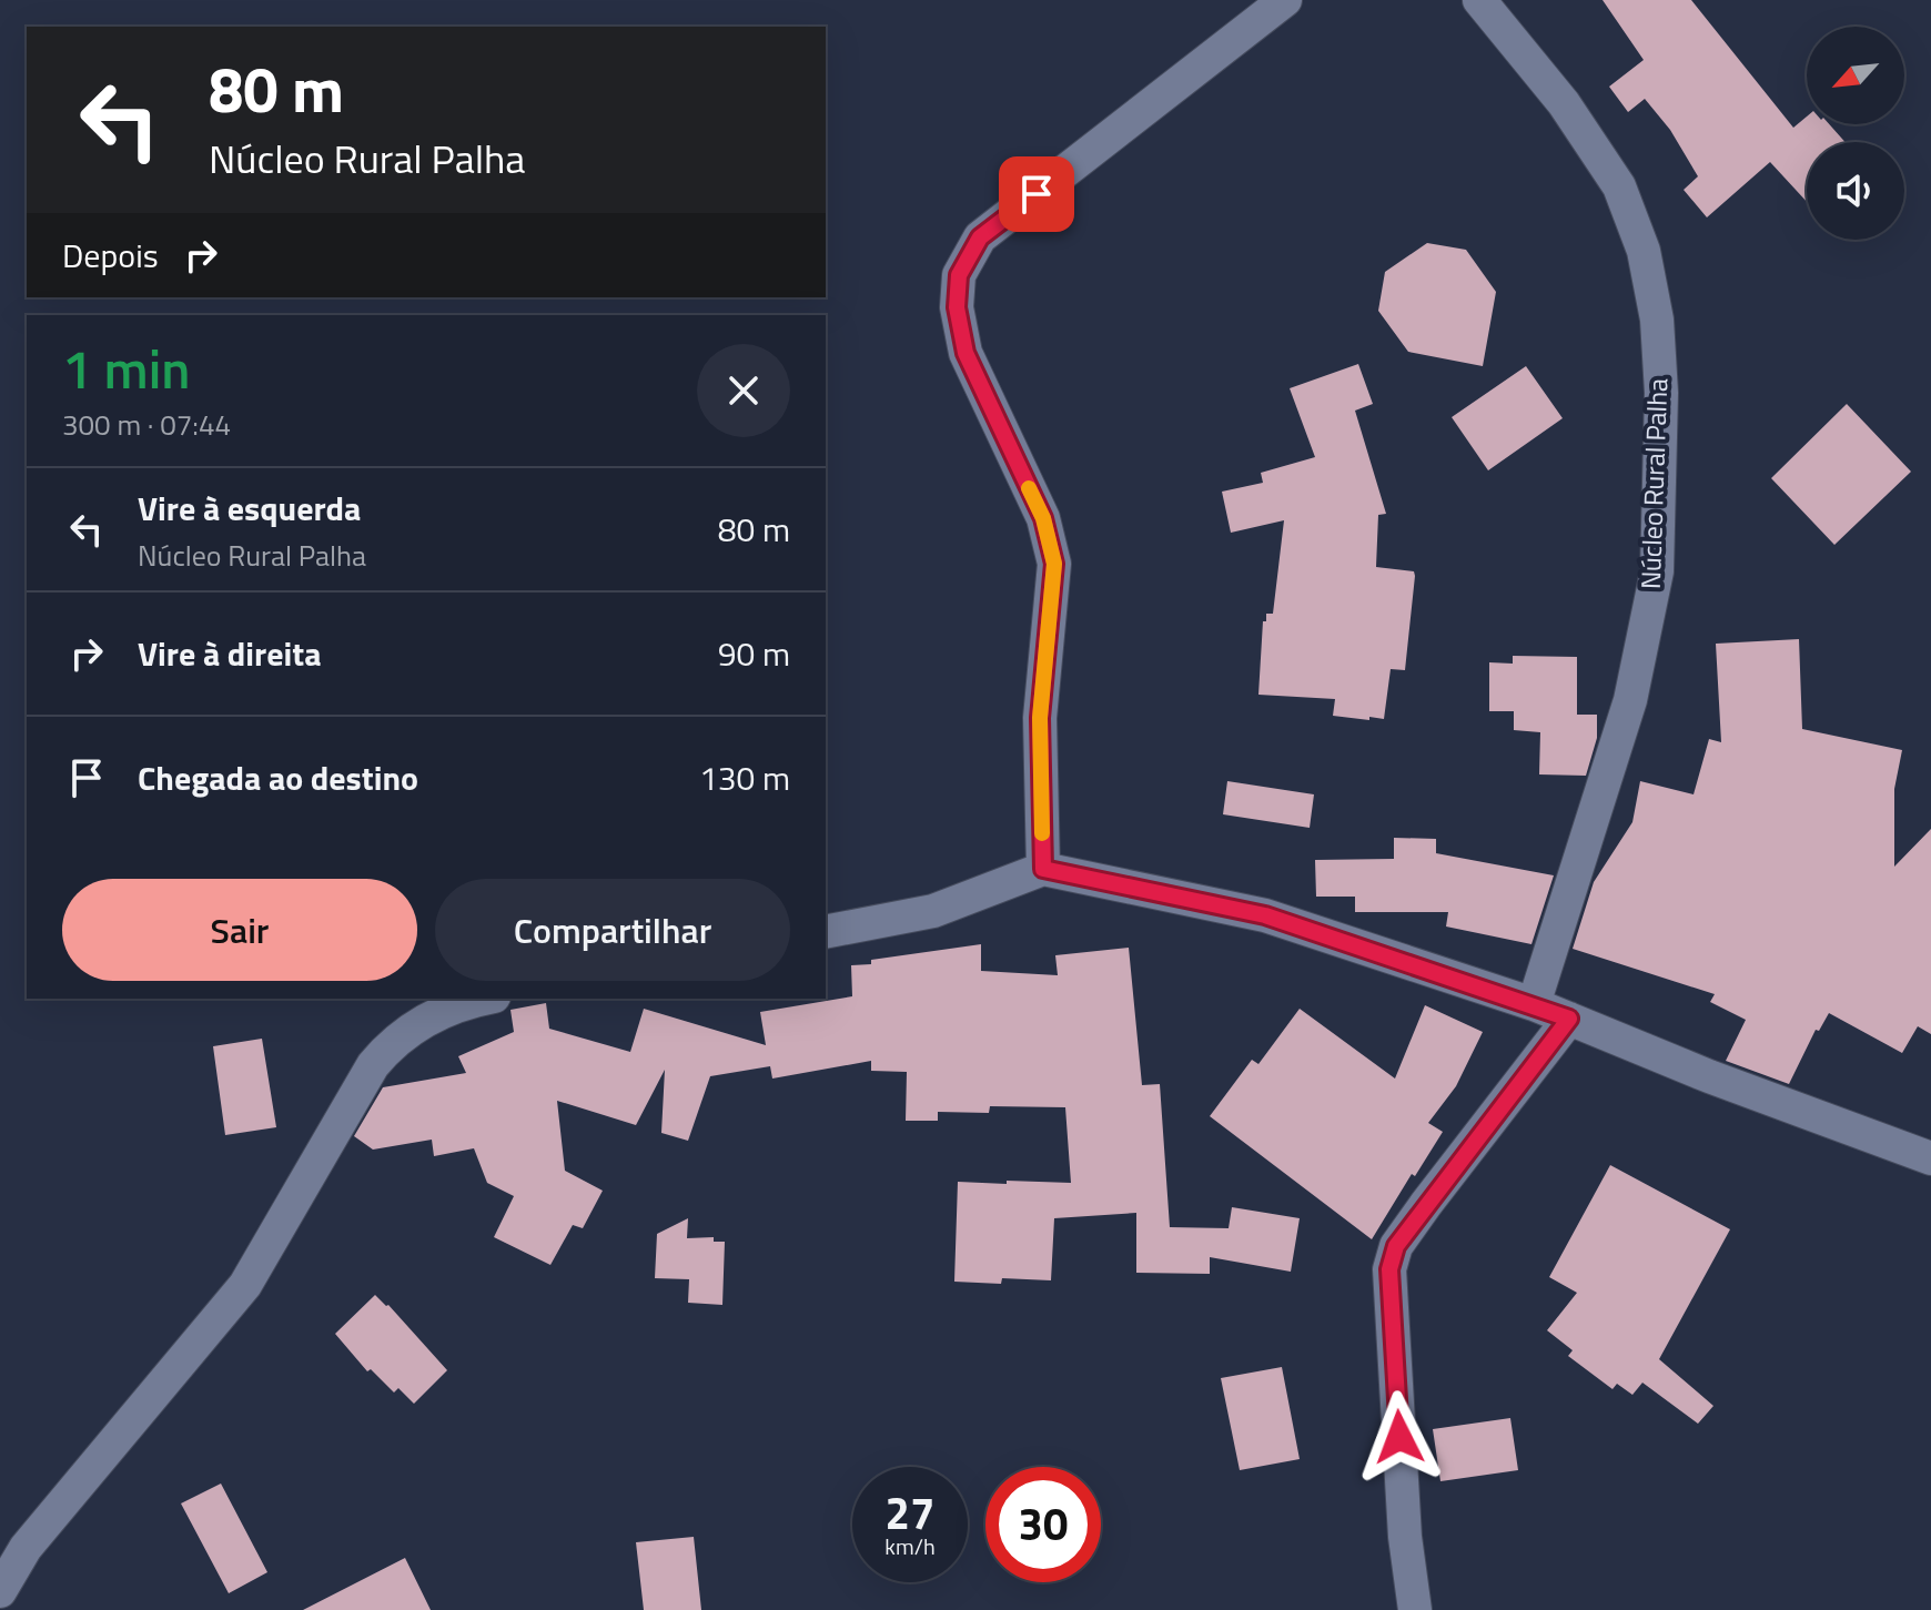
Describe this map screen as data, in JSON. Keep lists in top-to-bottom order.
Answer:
{
  "streets": {
    "street": ["Núcleo Rural Palha"]
  },
  "north": "bottom left",
  "page": {
    "turn": ["80 m", "Núcleo Rural Palha"],
    "then": "Depois",
    "heading": ["1 min", "300 m · 07:44"],
    "list": [
      {
        "name": "Vire à esquerda",
        "note": "Núcleo Rural Palha",
        "value": "80 m"
      },
      {
        "name": "Vire à direita",
        "value": "90 m"
      },
      {
        "name": "Chegada ao destino",
        "value": "130 m"
      }
    ],
    "buttons": ["Sair", "Compartilhar"],
    "speed": "27 km/h",
    "limit": "30"
  }
}
